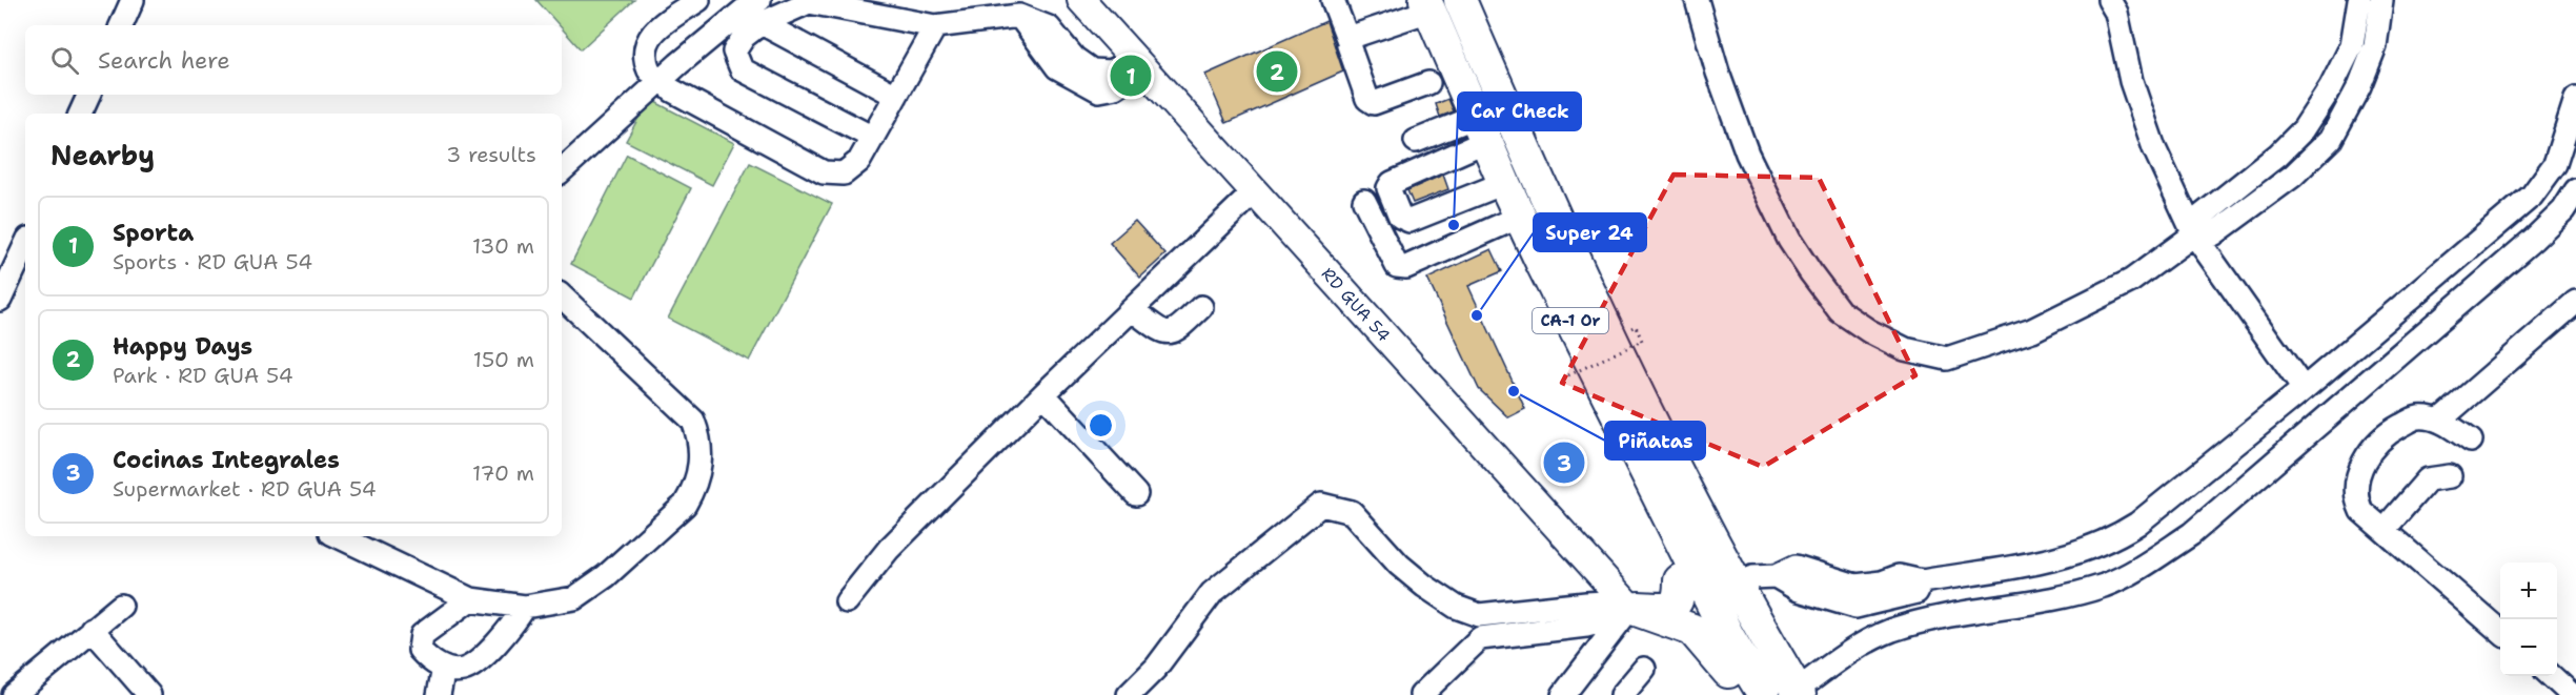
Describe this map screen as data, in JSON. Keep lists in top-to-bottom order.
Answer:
{
  "streets": {
    "highway": ["CA-1 Or"],
    "main road": ["RD GUA 54"]
  },
  "places": ["Car Check", "Super 24", "Piñatas"],
  "page": {
    "search": "Search here",
    "pins": ["2", "1", "3"],
    "heading": ["Nearby", "3 results"],
    "list": [
      {
        "mark": "1",
        "name": "Sporta",
        "note": "Sports · RD GUA 54",
        "value": "130 m"
      },
      {
        "mark": "2",
        "name": "Happy Days",
        "note": "Park · RD GUA 54",
        "value": "150 m"
      },
      {
        "mark": "3",
        "name": "Cocinas Integrales",
        "note": "Supermarket · RD GUA 54",
        "value": "170 m"
      }
    ],
    "map_buttons": ["+", "−"]
  }
}
